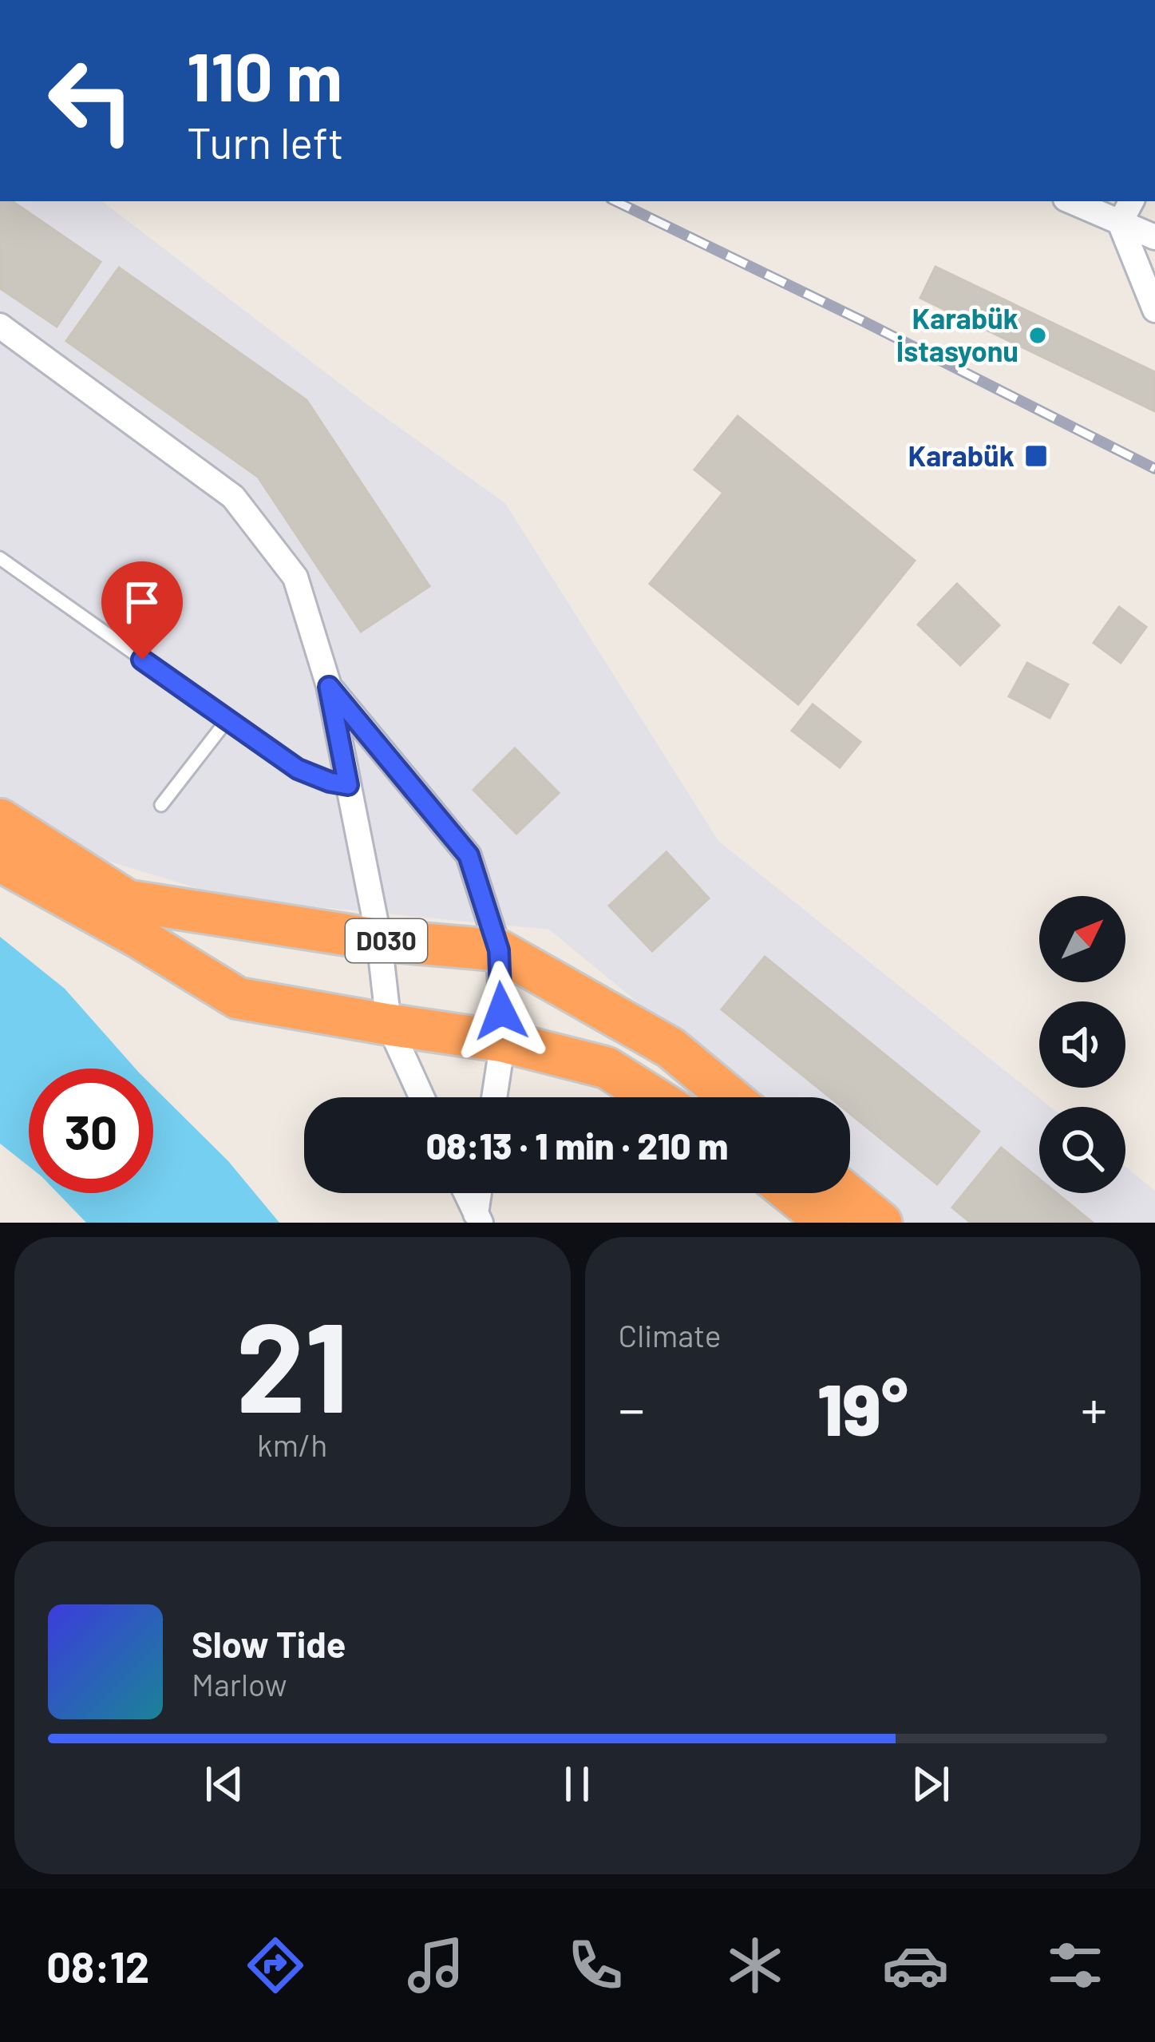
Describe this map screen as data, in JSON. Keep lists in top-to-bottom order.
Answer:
{
  "streets": {
    "highway": ["D030"]
  },
  "places": {
    "other": ["Karabük İstasyonu"],
    "transit": ["Karabük"]
  },
  "north": "top right",
  "page": {
    "turn": ["110 m", "Turn left"],
    "limit": "30",
    "trip": "08:13 · 1 min · 210 m",
    "tile": [
      ["21", "km/h"],
      "Climate"
    ],
    "heat": ["−", "19°", "+"],
    "song": ["Slow Tide", "Marlow"],
    "tabs": "08:12"
  }
}
